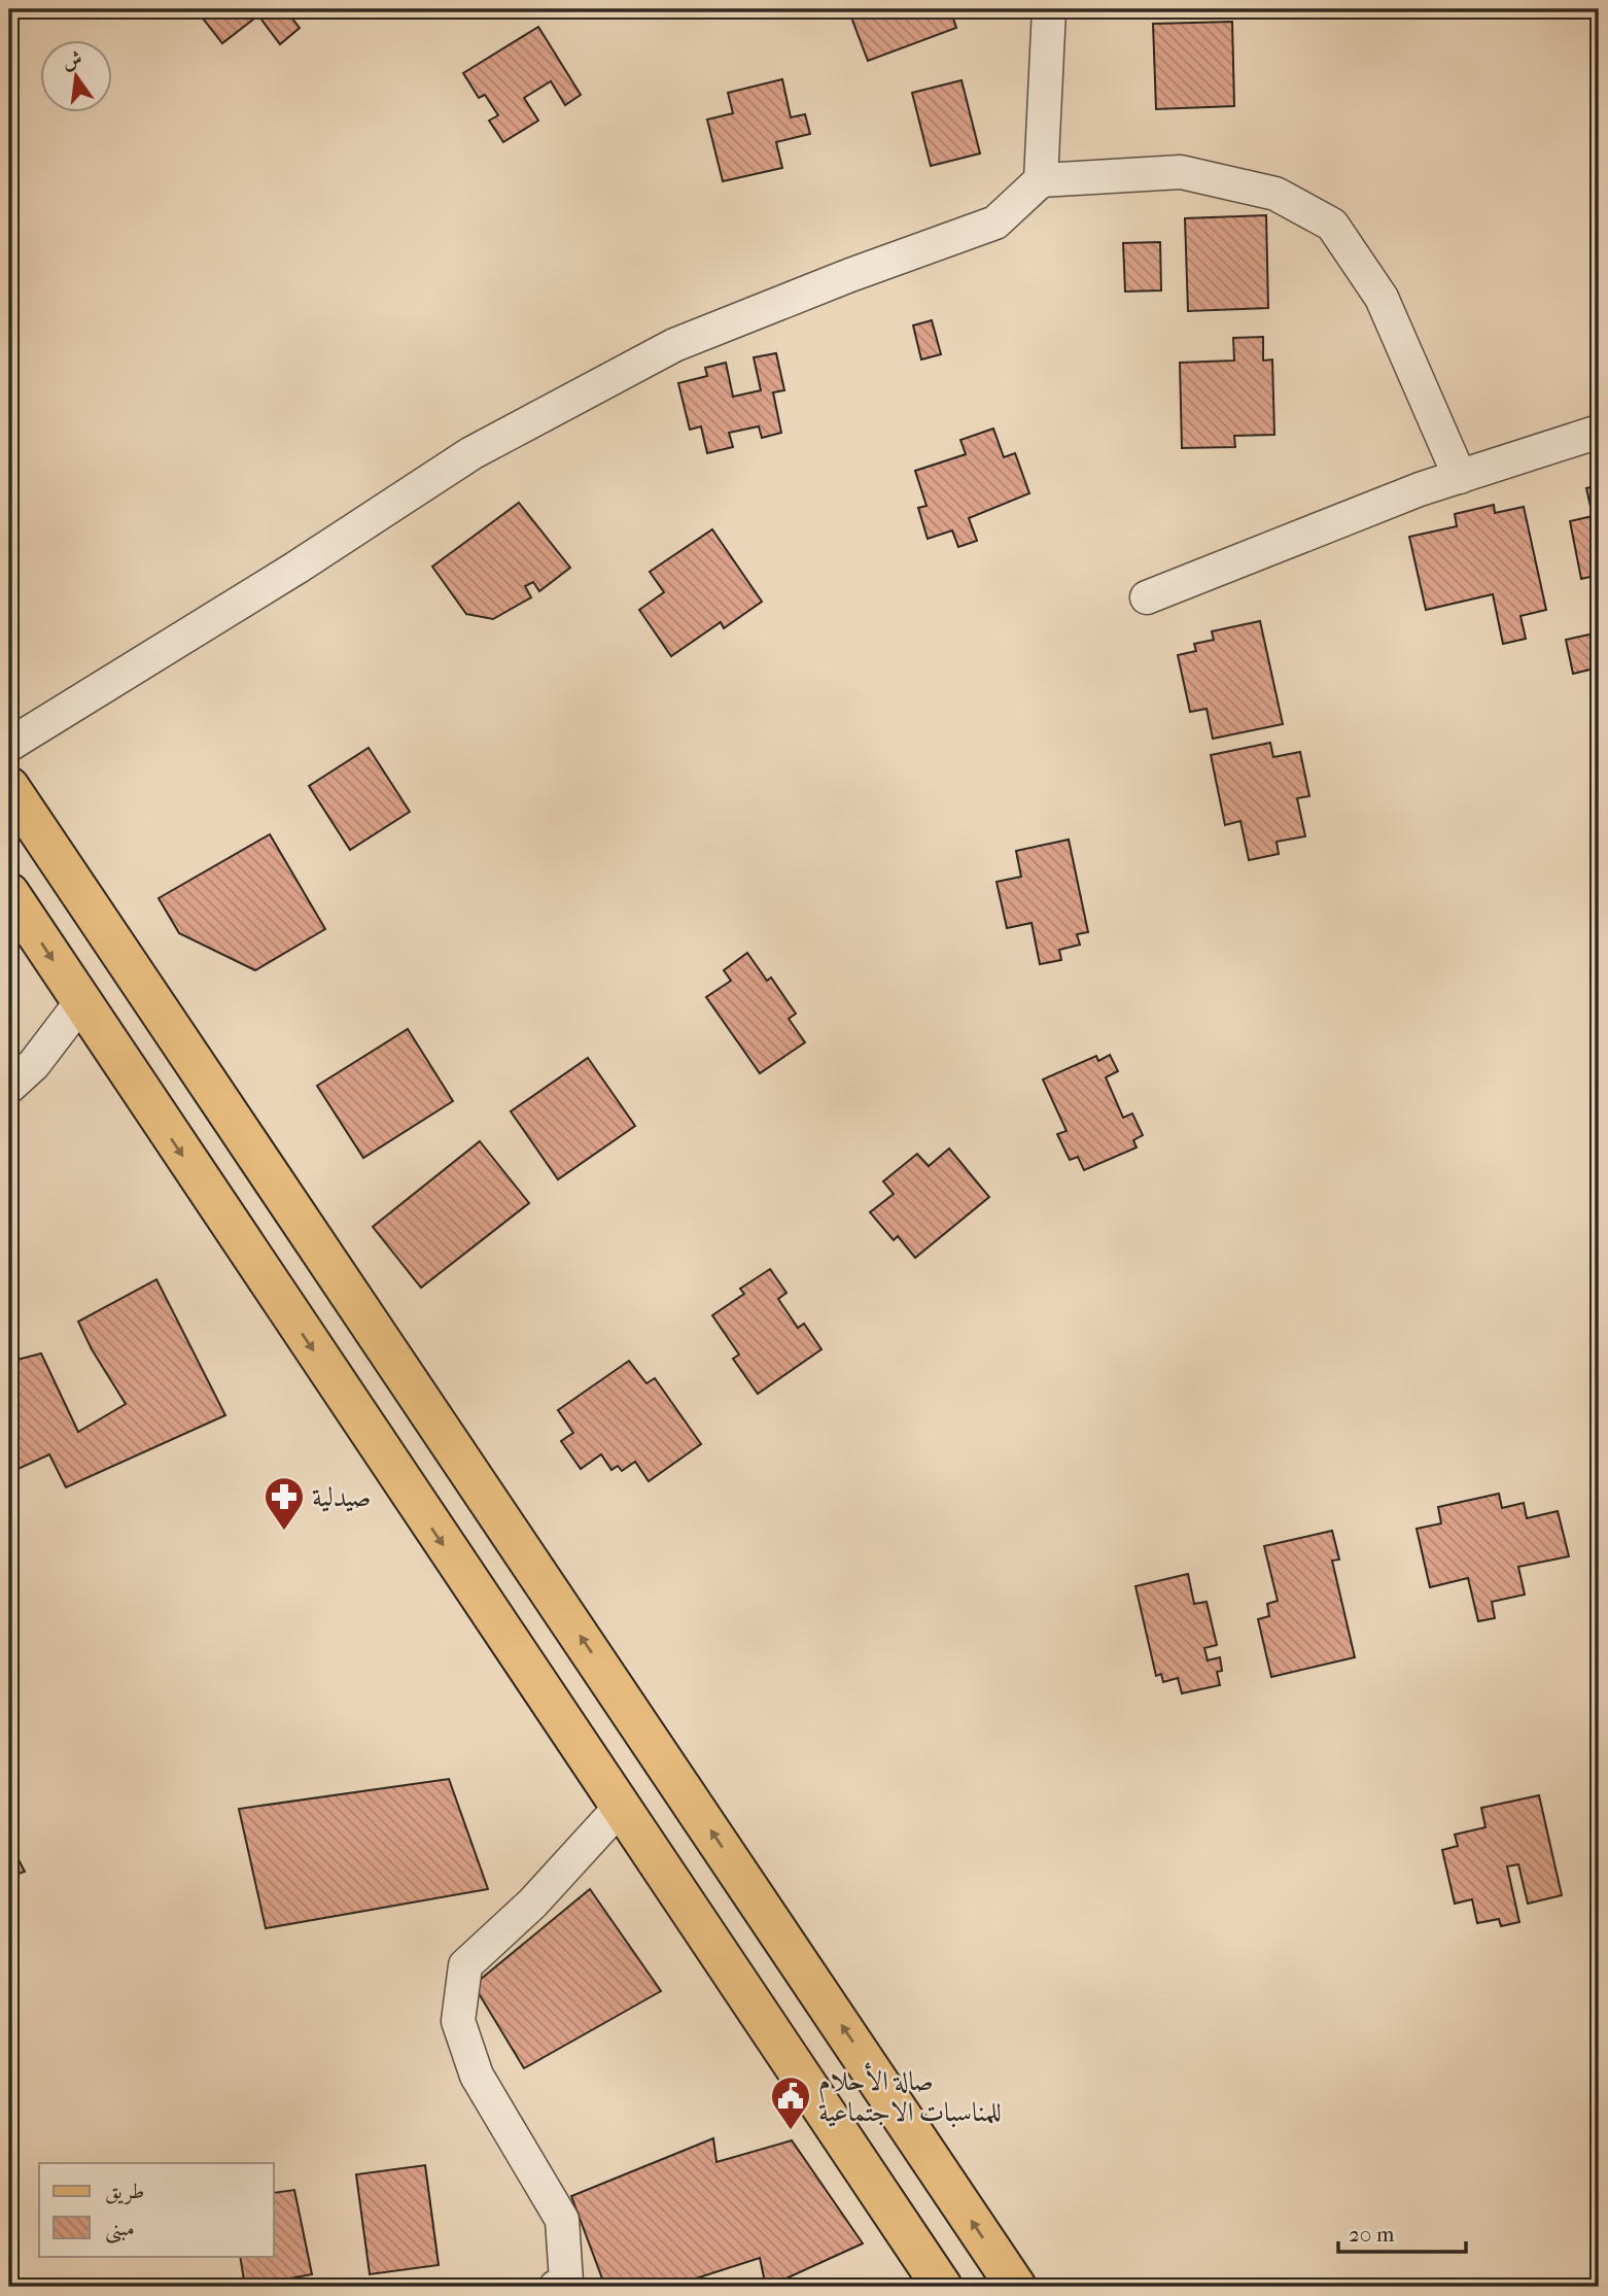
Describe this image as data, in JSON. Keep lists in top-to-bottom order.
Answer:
{
  "places": {
    "pharmacy": ["صيدلية"],
    "public building": ["صالة الأحلام للمناسبات الاجتماعية"]
  },
  "legend": ["طريق", "مبنى"],
  "scale_bar": "20 m",
  "north": "top"
}
